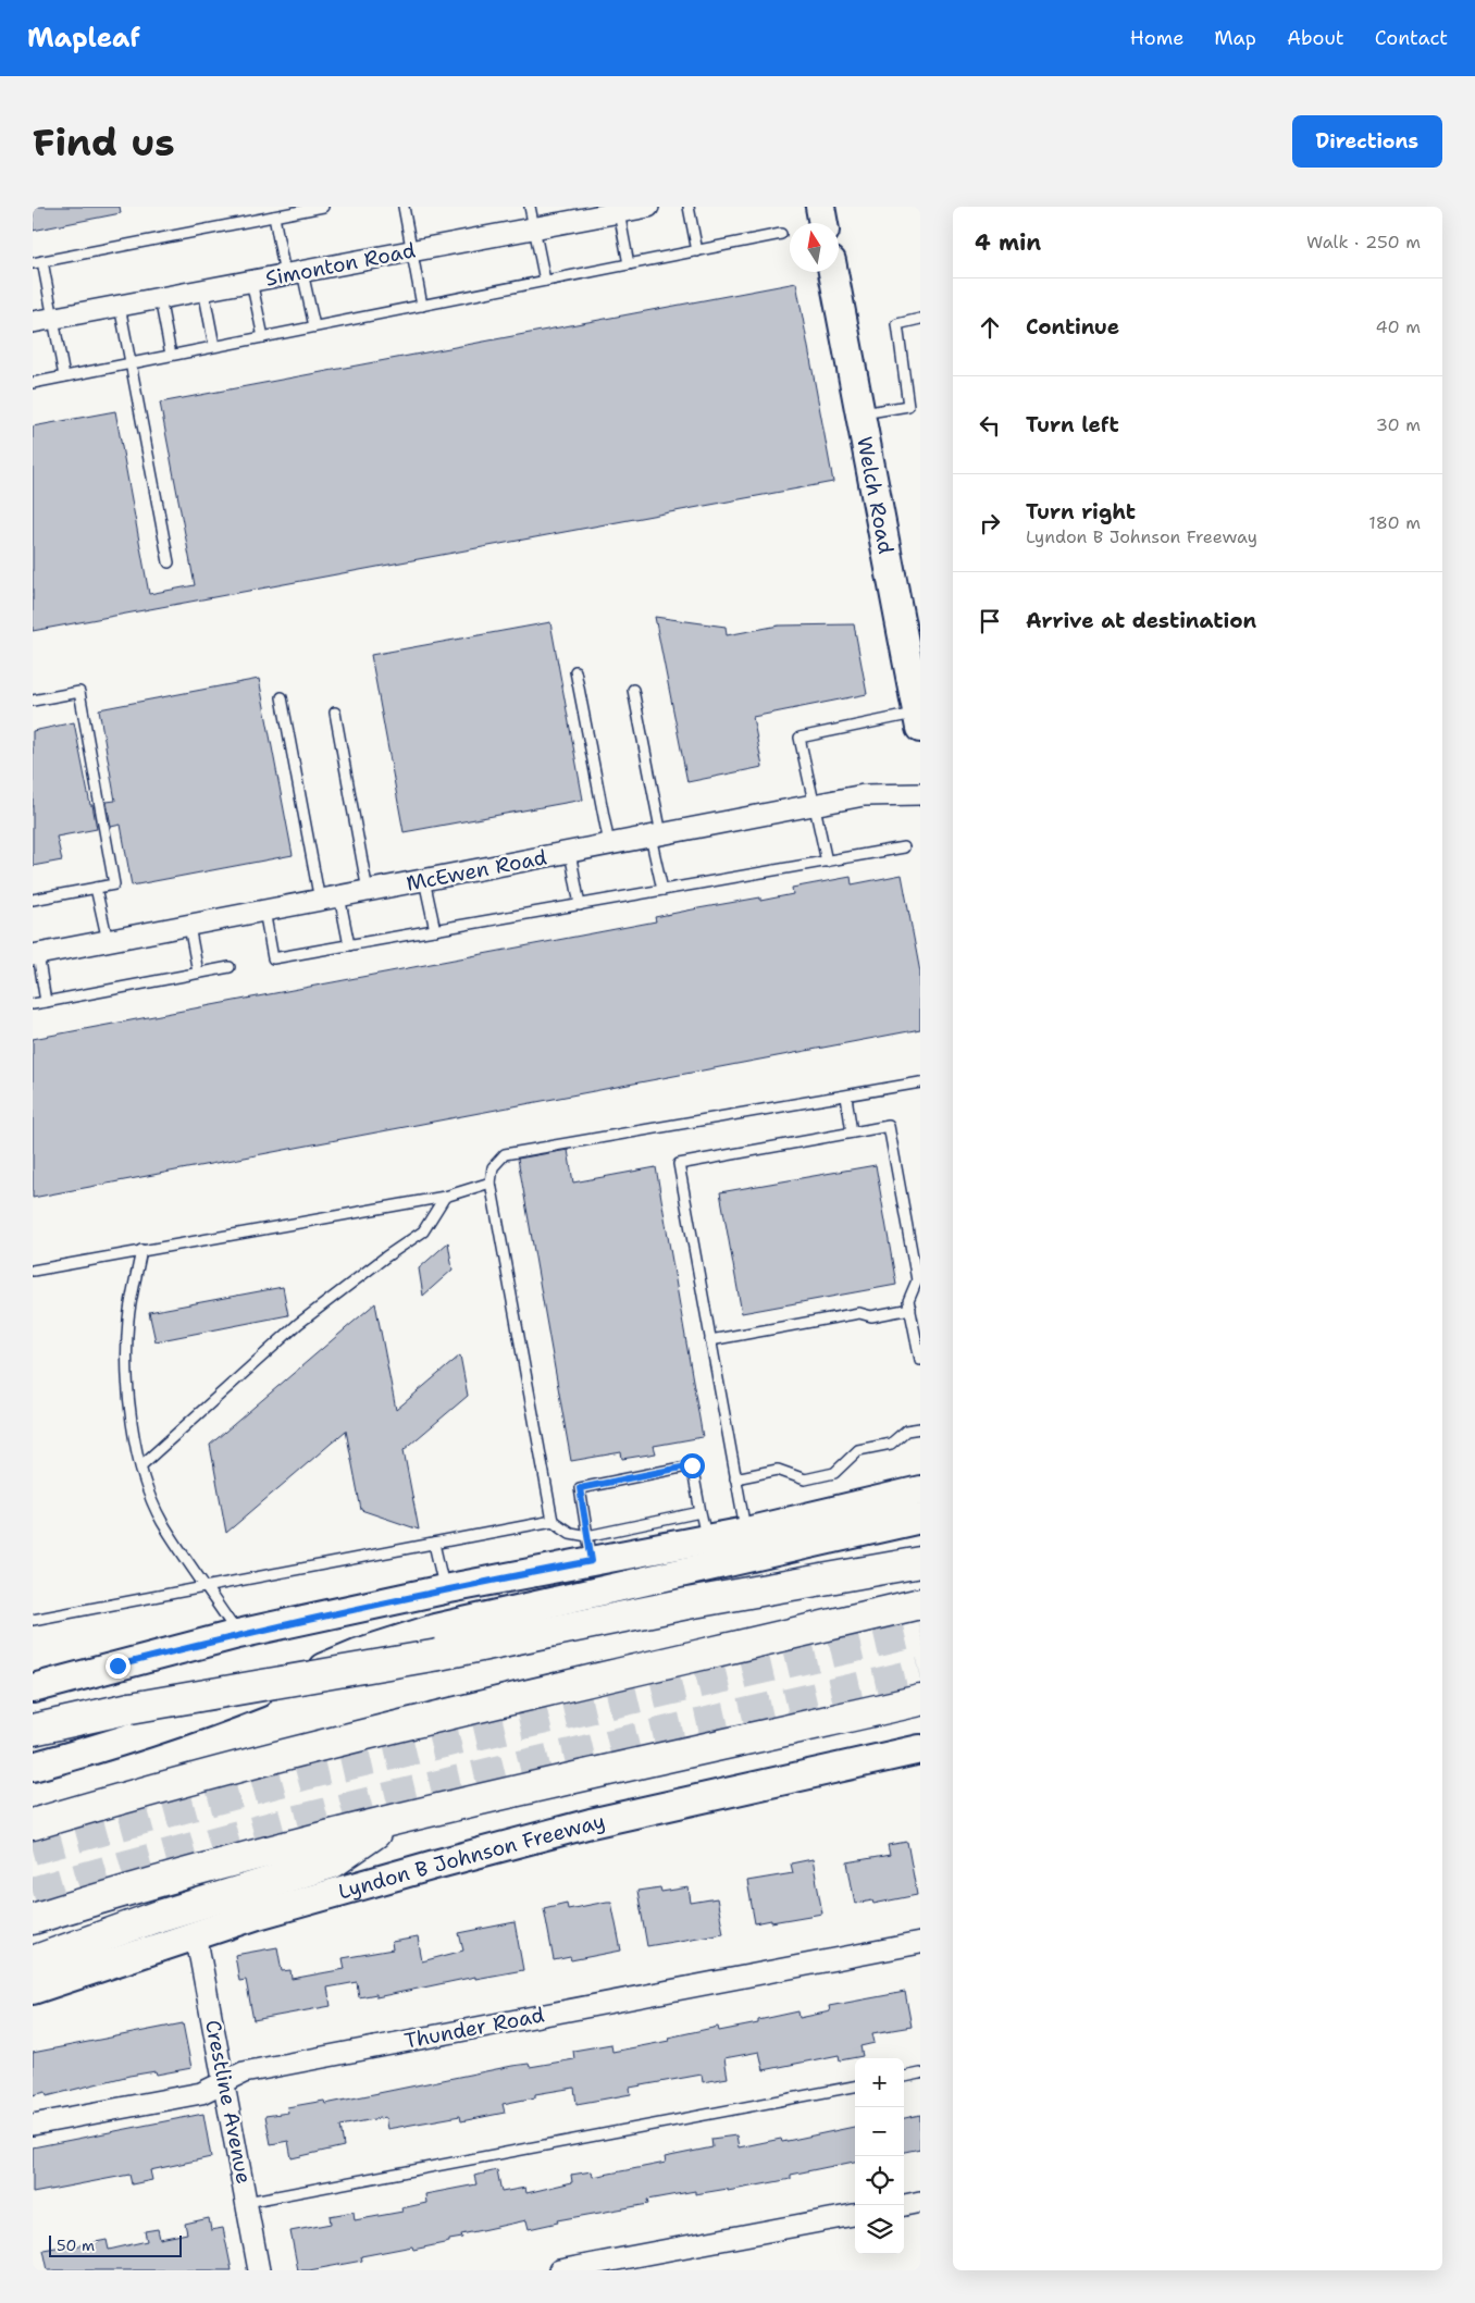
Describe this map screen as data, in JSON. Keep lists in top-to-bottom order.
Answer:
{
  "streets": {
    "main road": ["Welch Road", "Lyndon B Johnson Freeway"],
    "street": [
      "Simonton Road",
      "McEwen Road",
      "Thunder Road",
      "Crestline Avenue"
    ]
  },
  "crossings": [
    ["Lyndon B Johnson Freeway", "Crestline Avenue"],
    ["Thunder Road", "Crestline Avenue"]
  ],
  "scale_bar": "50 m",
  "north": "top",
  "page": {
    "header": "Mapleaf",
    "nav": [
      "Home",
      "Map",
      "About",
      "Contact"
    ],
    "buttons": "Directions",
    "title": "Find us",
    "heading": ["4 min", "Walk · 250 m"],
    "list": [
      ["Continue", "40 m"],
      ["Turn left", "30 m"],
      ["Turn right", "Lyndon B Johnson Freeway", "180 m"],
      "Arrive at destination"
    ],
    "map_buttons": ["+", "−"],
    "scale": "50 m"
  }
}
